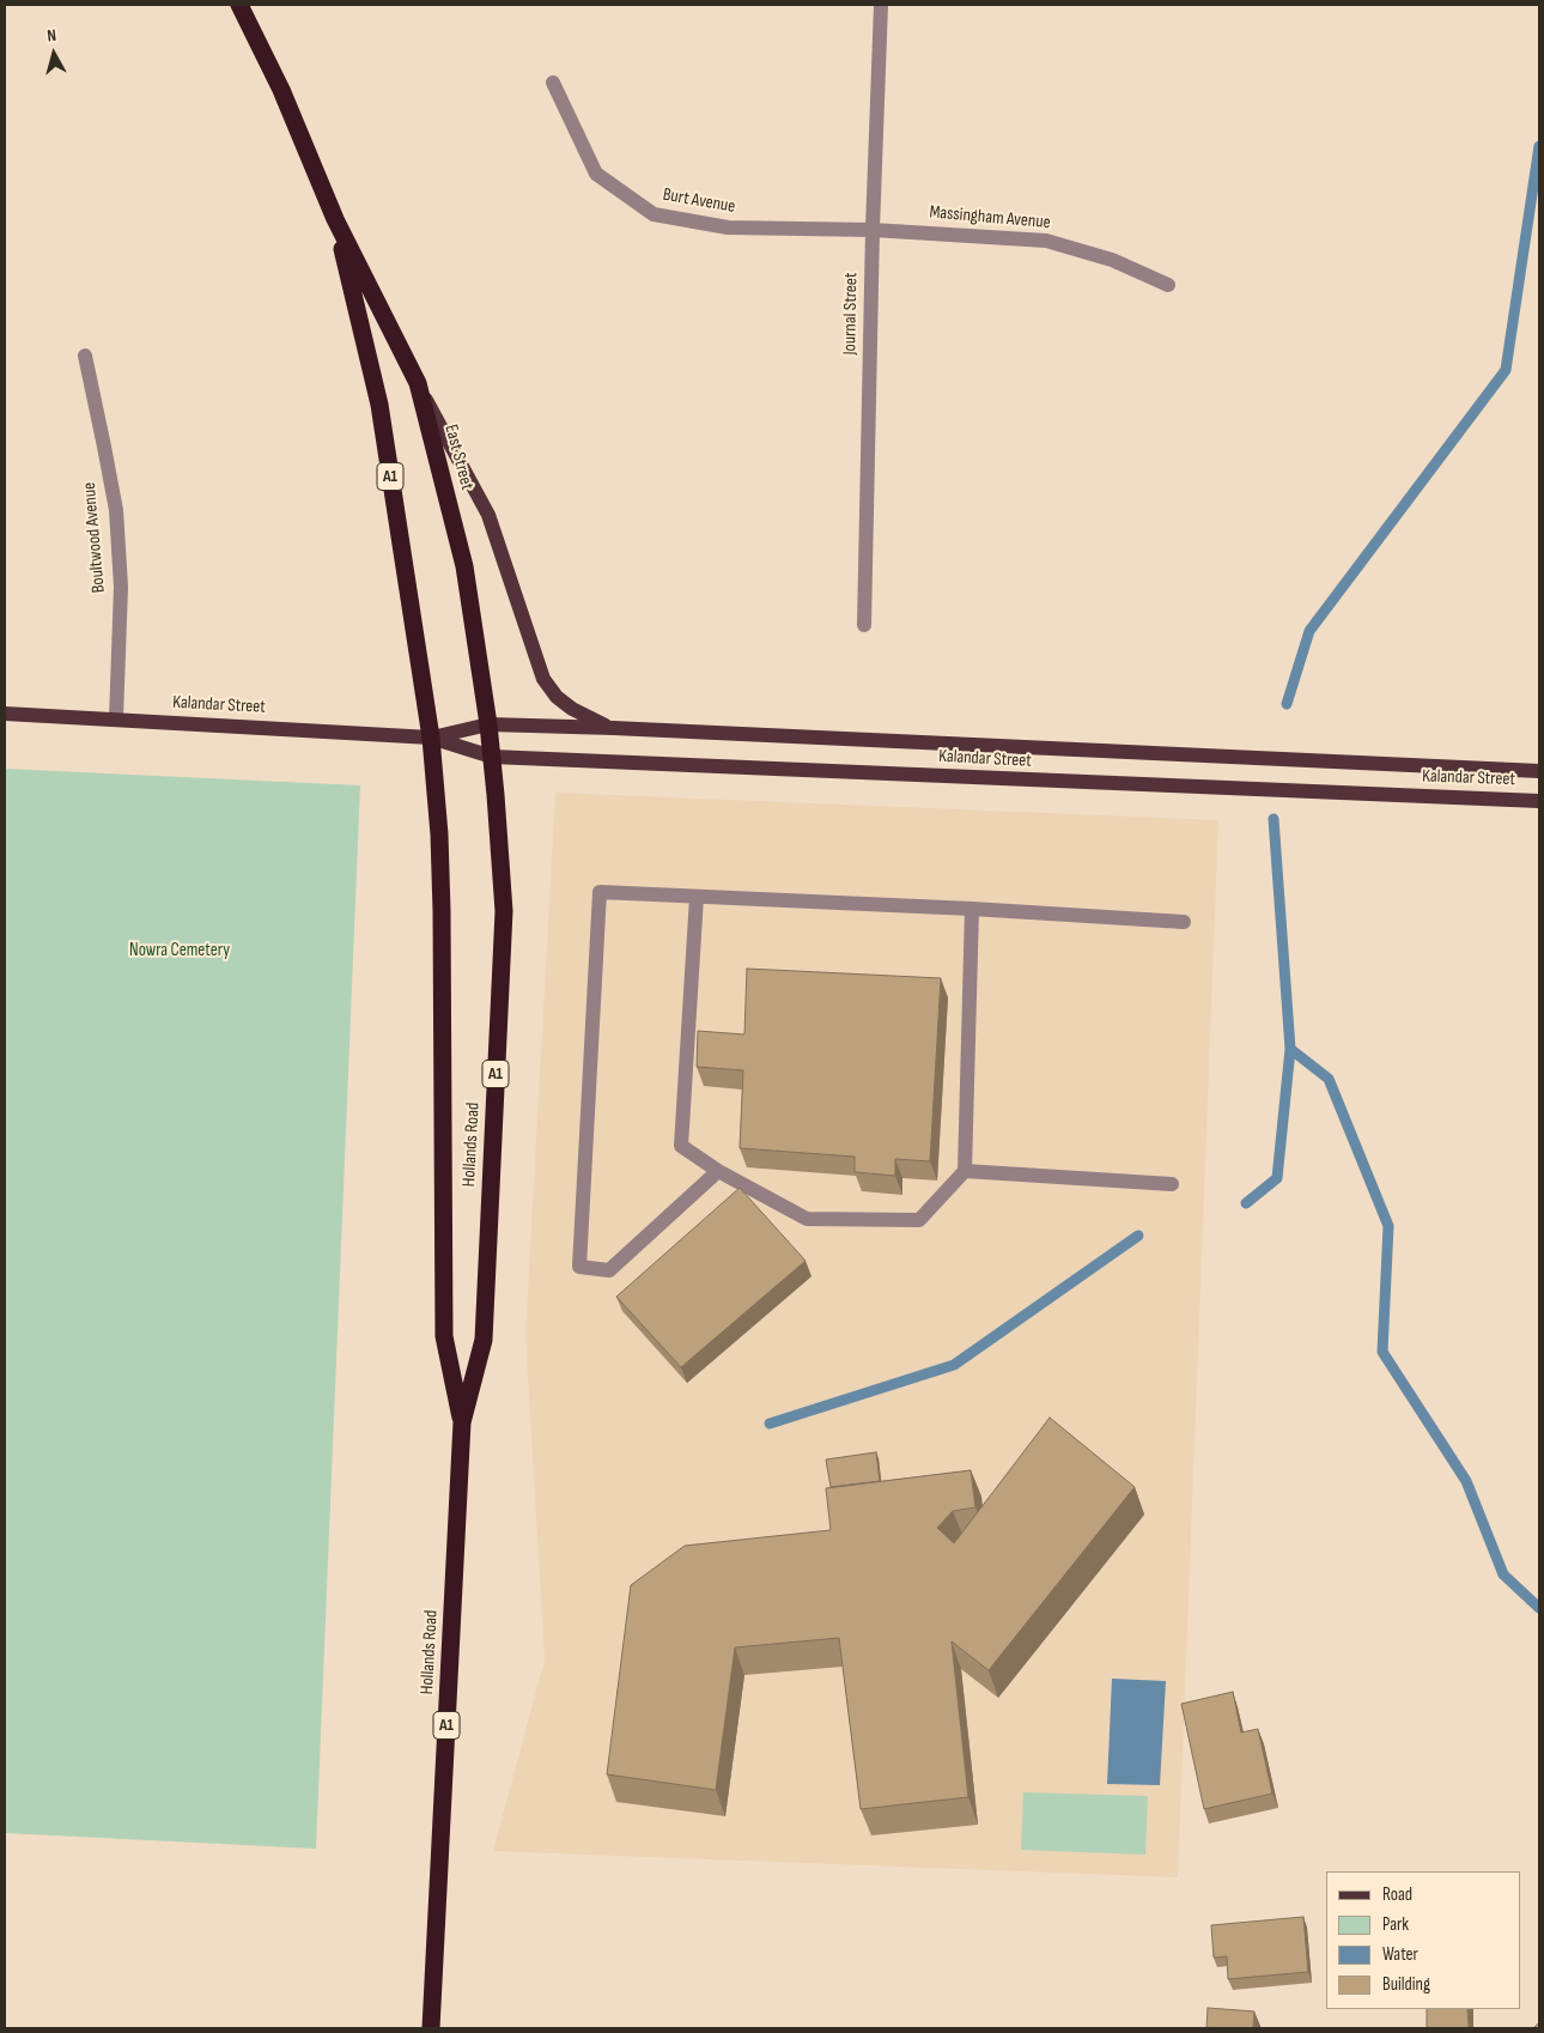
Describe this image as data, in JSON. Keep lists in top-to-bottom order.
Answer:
{
  "streets": {
    "highway": ["East Street", "A1", "Hollands Road"],
    "main road": ["Kalandar Street"],
    "street": [
      "Burt Avenue",
      "Massingham Avenue",
      "Journal Street",
      "Boultwood Avenue"
    ]
  },
  "crossings": [
    ["Burt Avenue", "Massingham Avenue"],
    ["Burt Avenue", "Journal Street"],
    ["Massingham Avenue", "Journal Street"],
    ["East Street", "Kalandar Street"],
    ["East Street", "Hollands Road"],
    ["Boultwood Avenue", "Kalandar Street"],
    ["Kalandar Street", "Hollands Road"]
  ],
  "parks": ["Nowra Cemetery"],
  "legend": [
    "Road",
    "Park",
    "Water",
    "Building"
  ],
  "north": "top"
}
